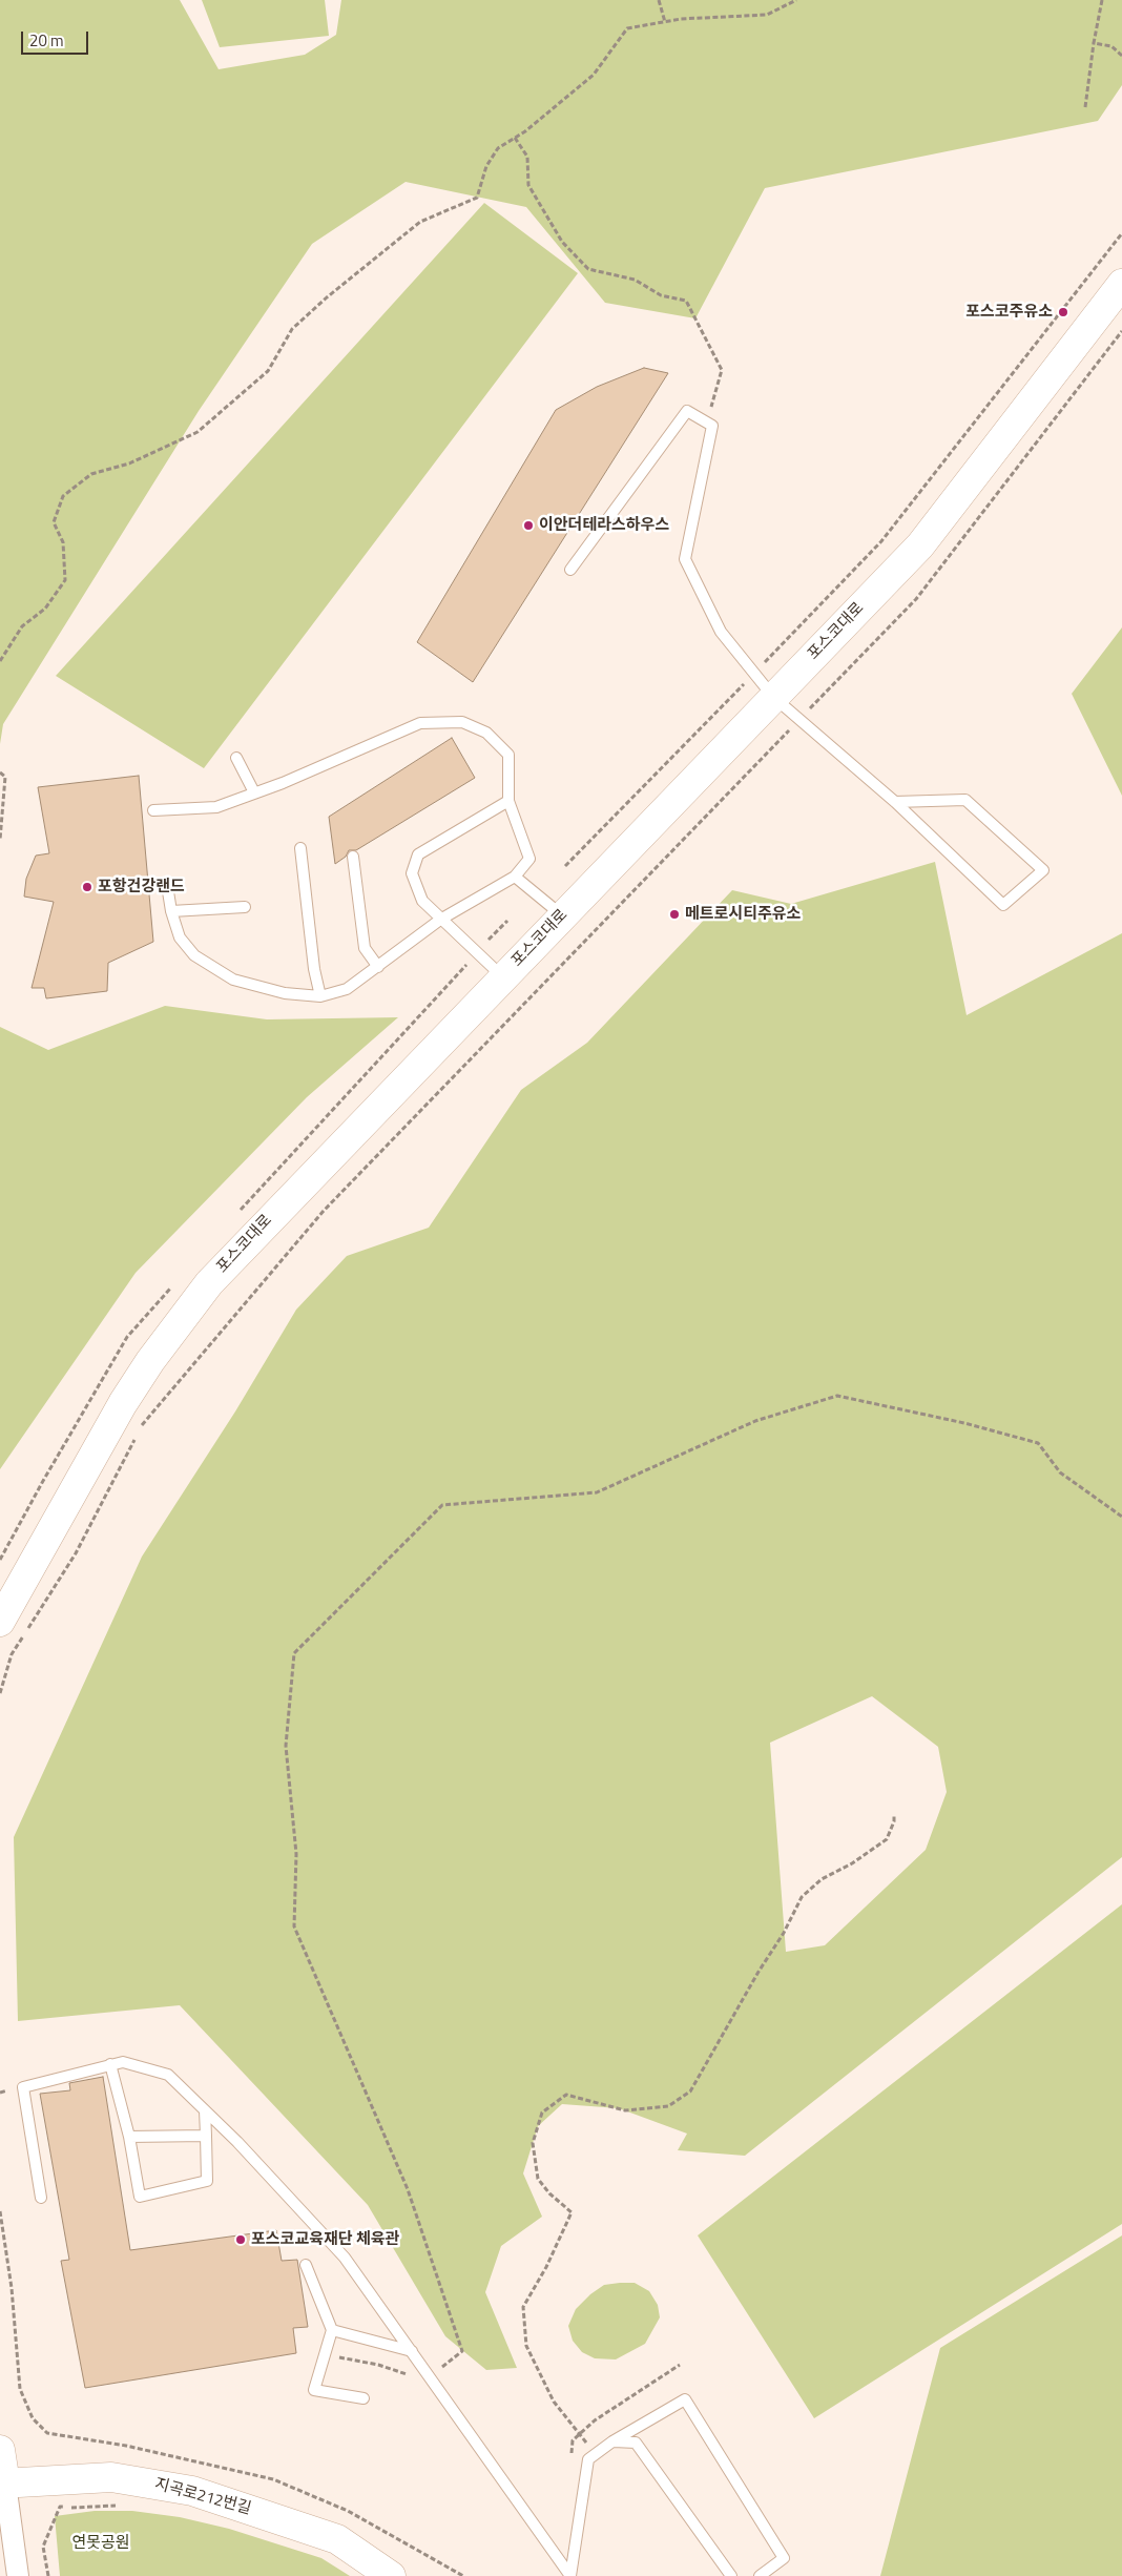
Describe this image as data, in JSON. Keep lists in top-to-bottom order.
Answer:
{
  "streets": {
    "main road": ["포스코대로", "지곡로212번길"]
  },
  "parks": ["연못공원"],
  "places": [
    "포스코주유소",
    "이안더테라스하우스",
    "포항건강랜드",
    "메트로시티주유소",
    "포스코교육재단 체육관"
  ],
  "scale_bar": "20 m"
}
